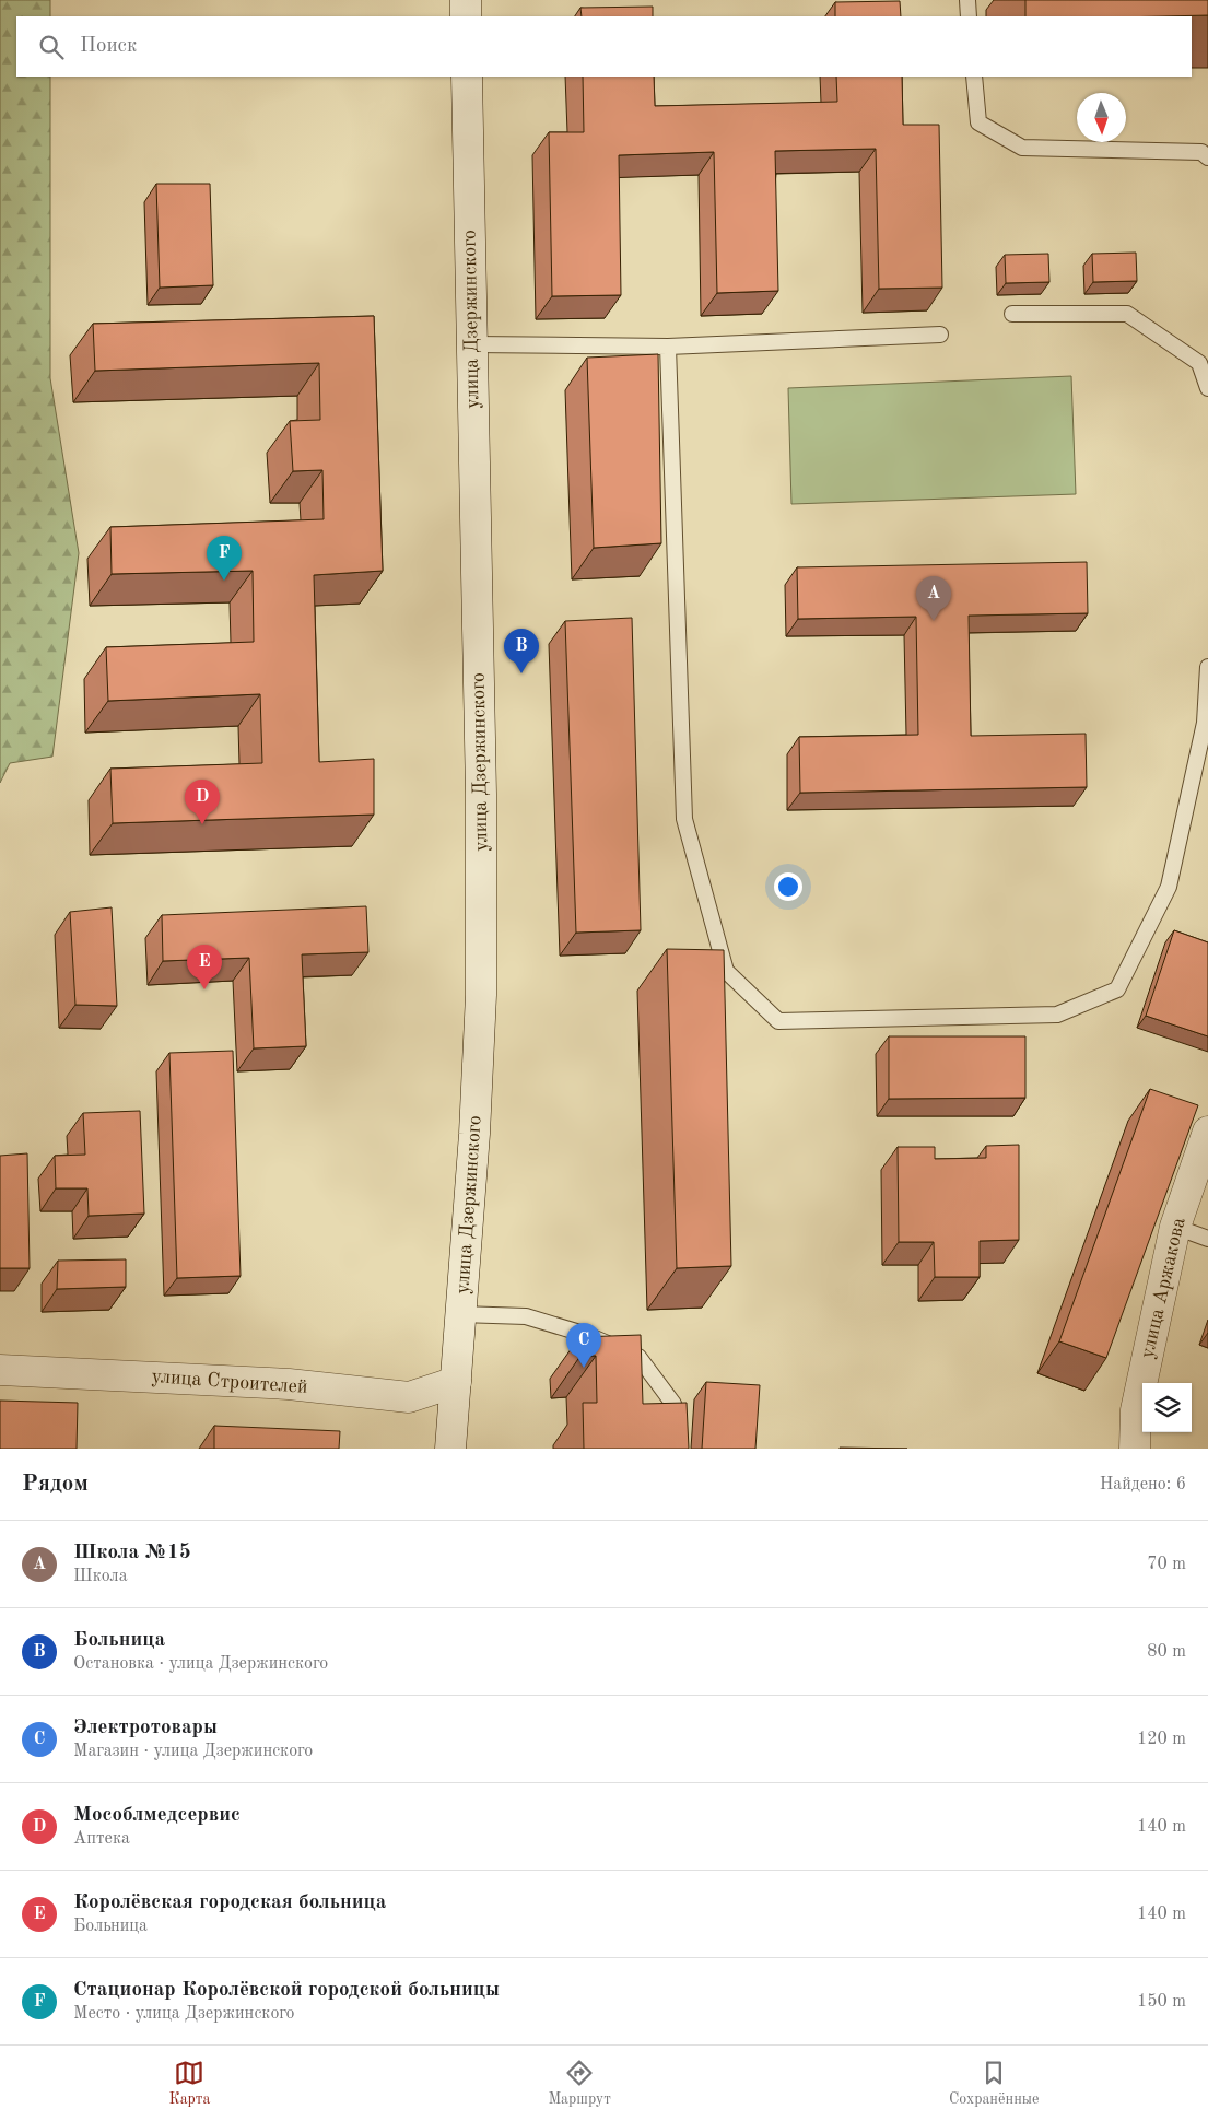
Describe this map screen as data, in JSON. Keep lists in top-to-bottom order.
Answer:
{
  "streets": {
    "street": ["улица Дзержинского", "улица Аржакова", "улица Строителей"]
  },
  "crossings": [
    ["улица Дзержинского", "улица Строителей"]
  ],
  "north": "bottom",
  "page": {
    "search": "Поиск",
    "pins": [
      "F",
      "A",
      "B",
      "D",
      "E",
      "C"
    ],
    "heading": ["Рядом", "Найдено: 6"],
    "list": [
      {
        "mark": "A",
        "name": "Школа №15",
        "note": "Школа",
        "value": "70 m"
      },
      {
        "mark": "B",
        "name": "Больница",
        "note": "Остановка · улица Дзержинского",
        "value": "80 m"
      },
      {
        "mark": "C",
        "name": "Электротовары",
        "note": "Магазин · улица Дзержинского",
        "value": "120 m"
      },
      {
        "mark": "D",
        "name": "Мособлмедсервис",
        "note": "Аптека",
        "value": "140 m"
      },
      {
        "mark": "E",
        "name": "Королёвская городская больница",
        "note": "Больница",
        "value": "140 m"
      },
      {
        "mark": "F",
        "name": "Стационар Королёвской городской больницы",
        "note": "Место · улица Дзержинского",
        "value": "150 m"
      }
    ],
    "nav": ["Карта", "Маршрут", "Сохранённые"]
  }
}
